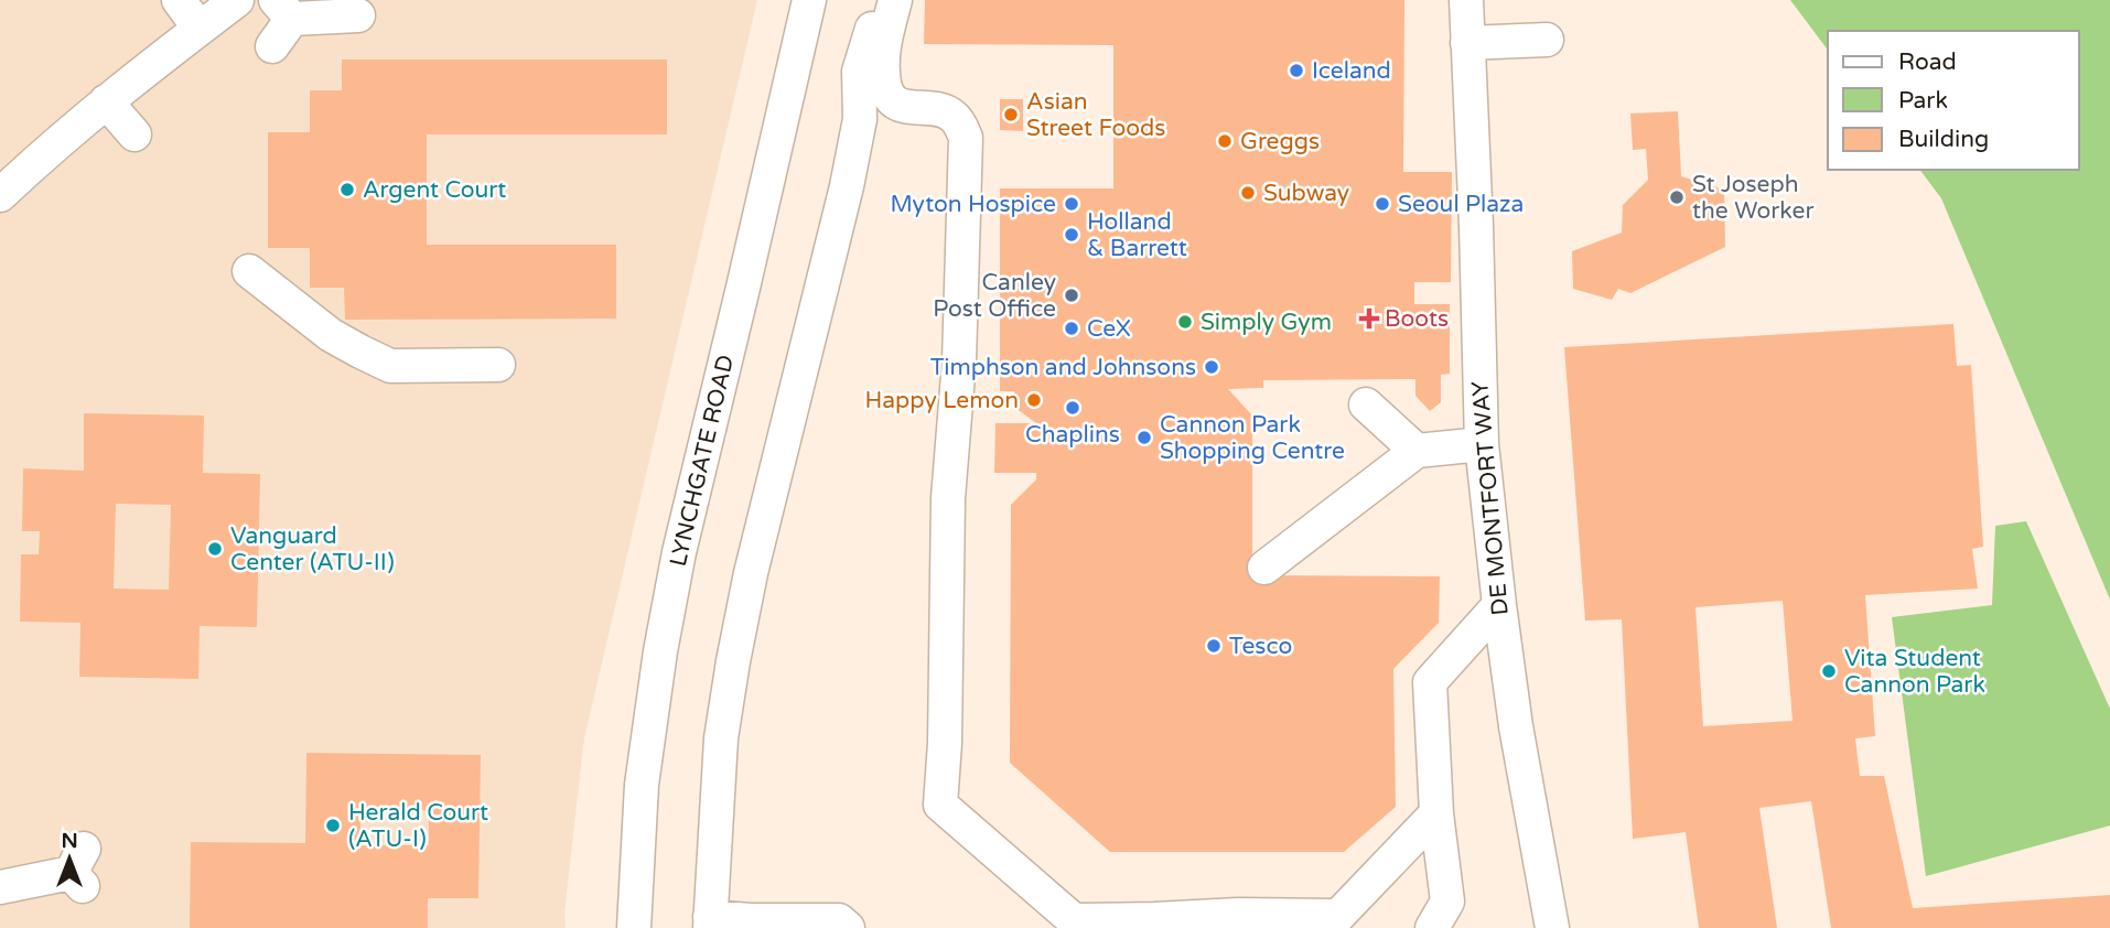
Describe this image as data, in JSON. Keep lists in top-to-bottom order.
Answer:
{
  "streets": {
    "street": ["LYNCHGATE ROAD", "DE MONTFORT WAY"]
  },
  "places": {
    "other": [
      "Iceland",
      "Asian Street Foods",
      "Greggs",
      "Argent Court",
      "Subway",
      "St Joseph the Worker",
      "Myton Hospice",
      "Seoul Plaza",
      "Holland & Barrett",
      "Canley Post Office",
      "Simply Gym",
      "CeX",
      "Timphson and Johnsons",
      "Happy Lemon",
      "Chaplins",
      "Cannon Park Shopping Centre",
      "Vanguard Center (ATU-II)",
      "Tesco",
      "Vita Student Cannon Park",
      "Herald Court (ATU-I)"
    ],
    "health": ["Boots"]
  },
  "legend": ["Road", "Park", "Building"],
  "north": "top"
}
